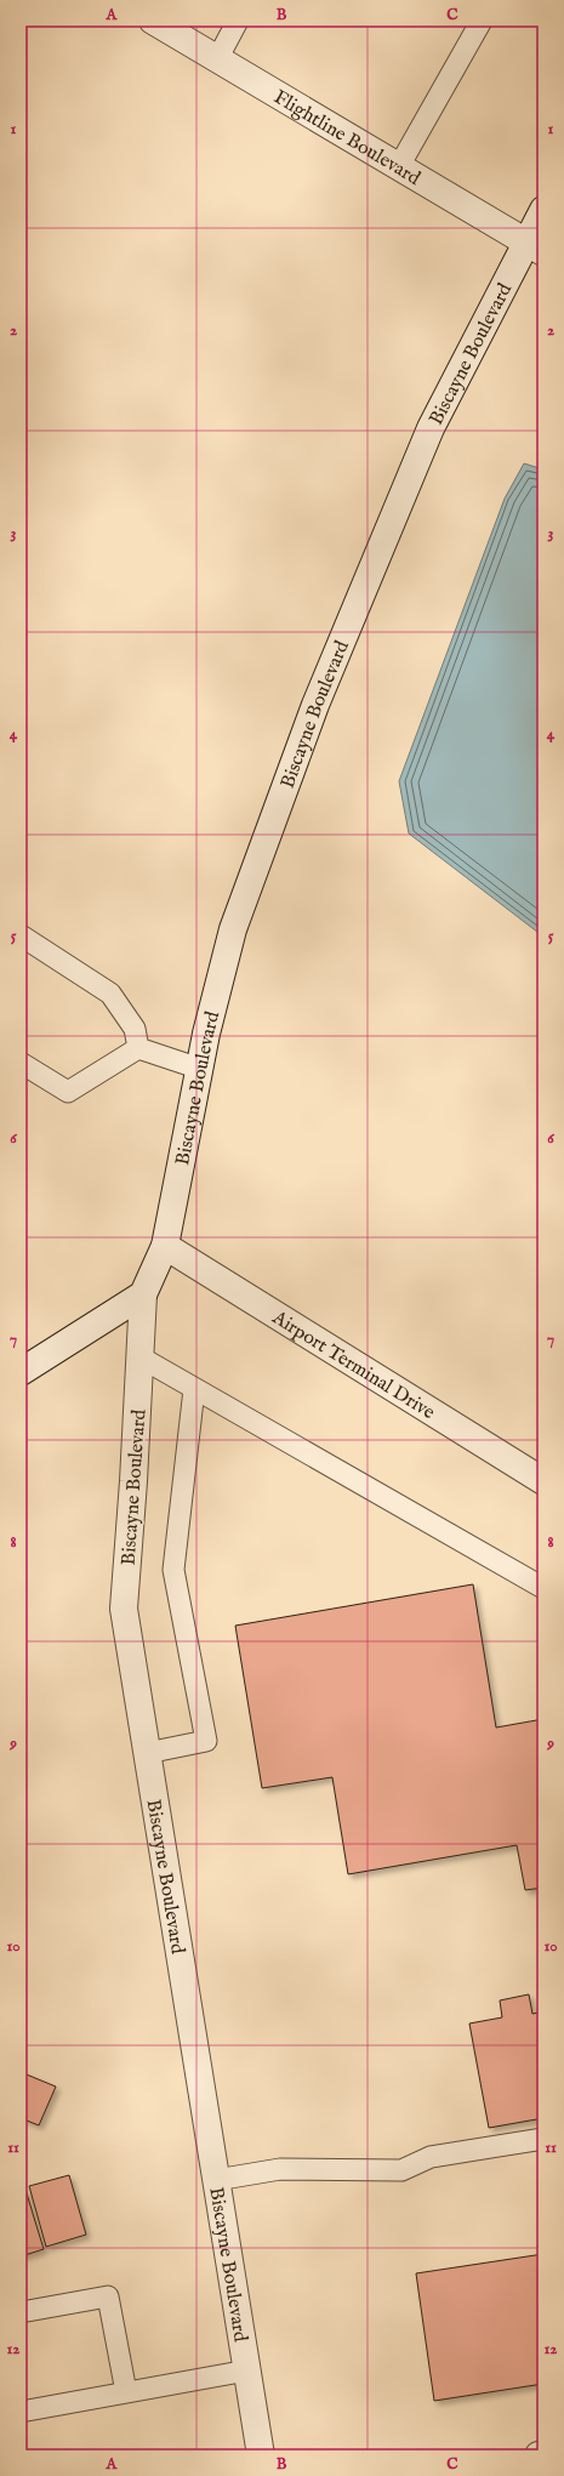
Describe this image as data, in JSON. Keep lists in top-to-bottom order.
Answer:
{
  "streets": {
    "street": ["Flightline Boulevard", "Biscayne Boulevard", "Airport Terminal Drive"]
  },
  "crossings": [
    ["Flightline Boulevard", "Biscayne Boulevard"],
    ["Biscayne Boulevard", "Airport Terminal Drive"]
  ],
  "grid": {
    "columns": ["A", "B", "C"],
    "rows": [
      "1",
      "2",
      "3",
      "4",
      "5",
      "6",
      "7",
      "8",
      "9",
      "10",
      "11",
      "12"
    ]
  }
}
